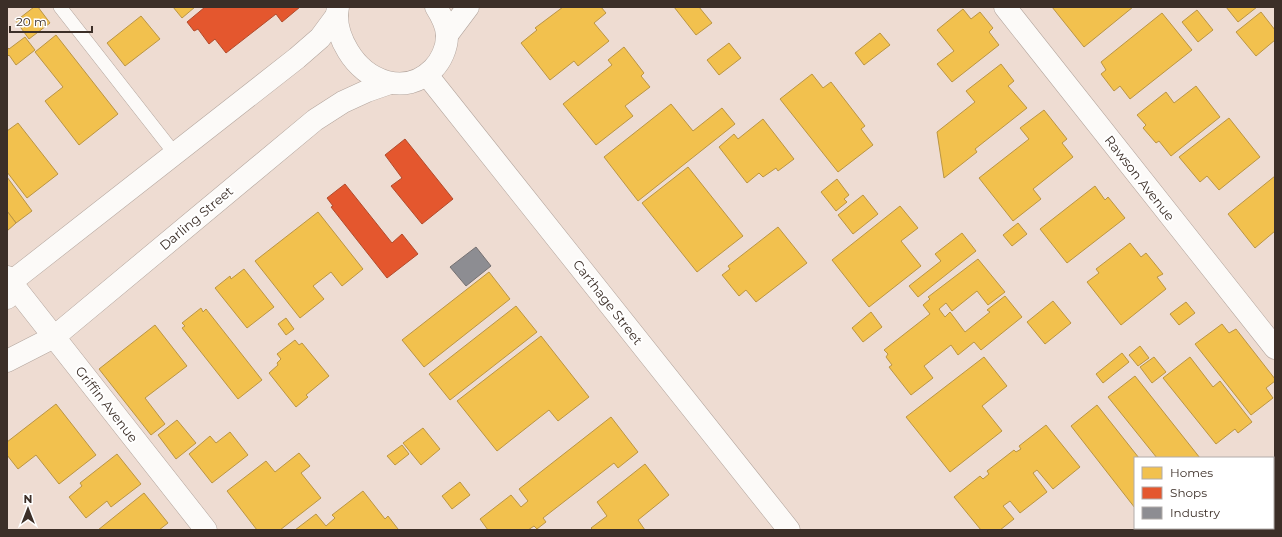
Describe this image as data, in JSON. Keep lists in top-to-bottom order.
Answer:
{
  "streets": {
    "street": [
      "Rawson Avenue",
      "Darling Street",
      "Carthage Street",
      "Griffin Avenue"
    ]
  },
  "crossings": [
    ["Darling Street", "Griffin Avenue"]
  ],
  "legend": ["Homes", "Shops", "Industry"],
  "scale_bar": "20 m",
  "north": "top"
}
